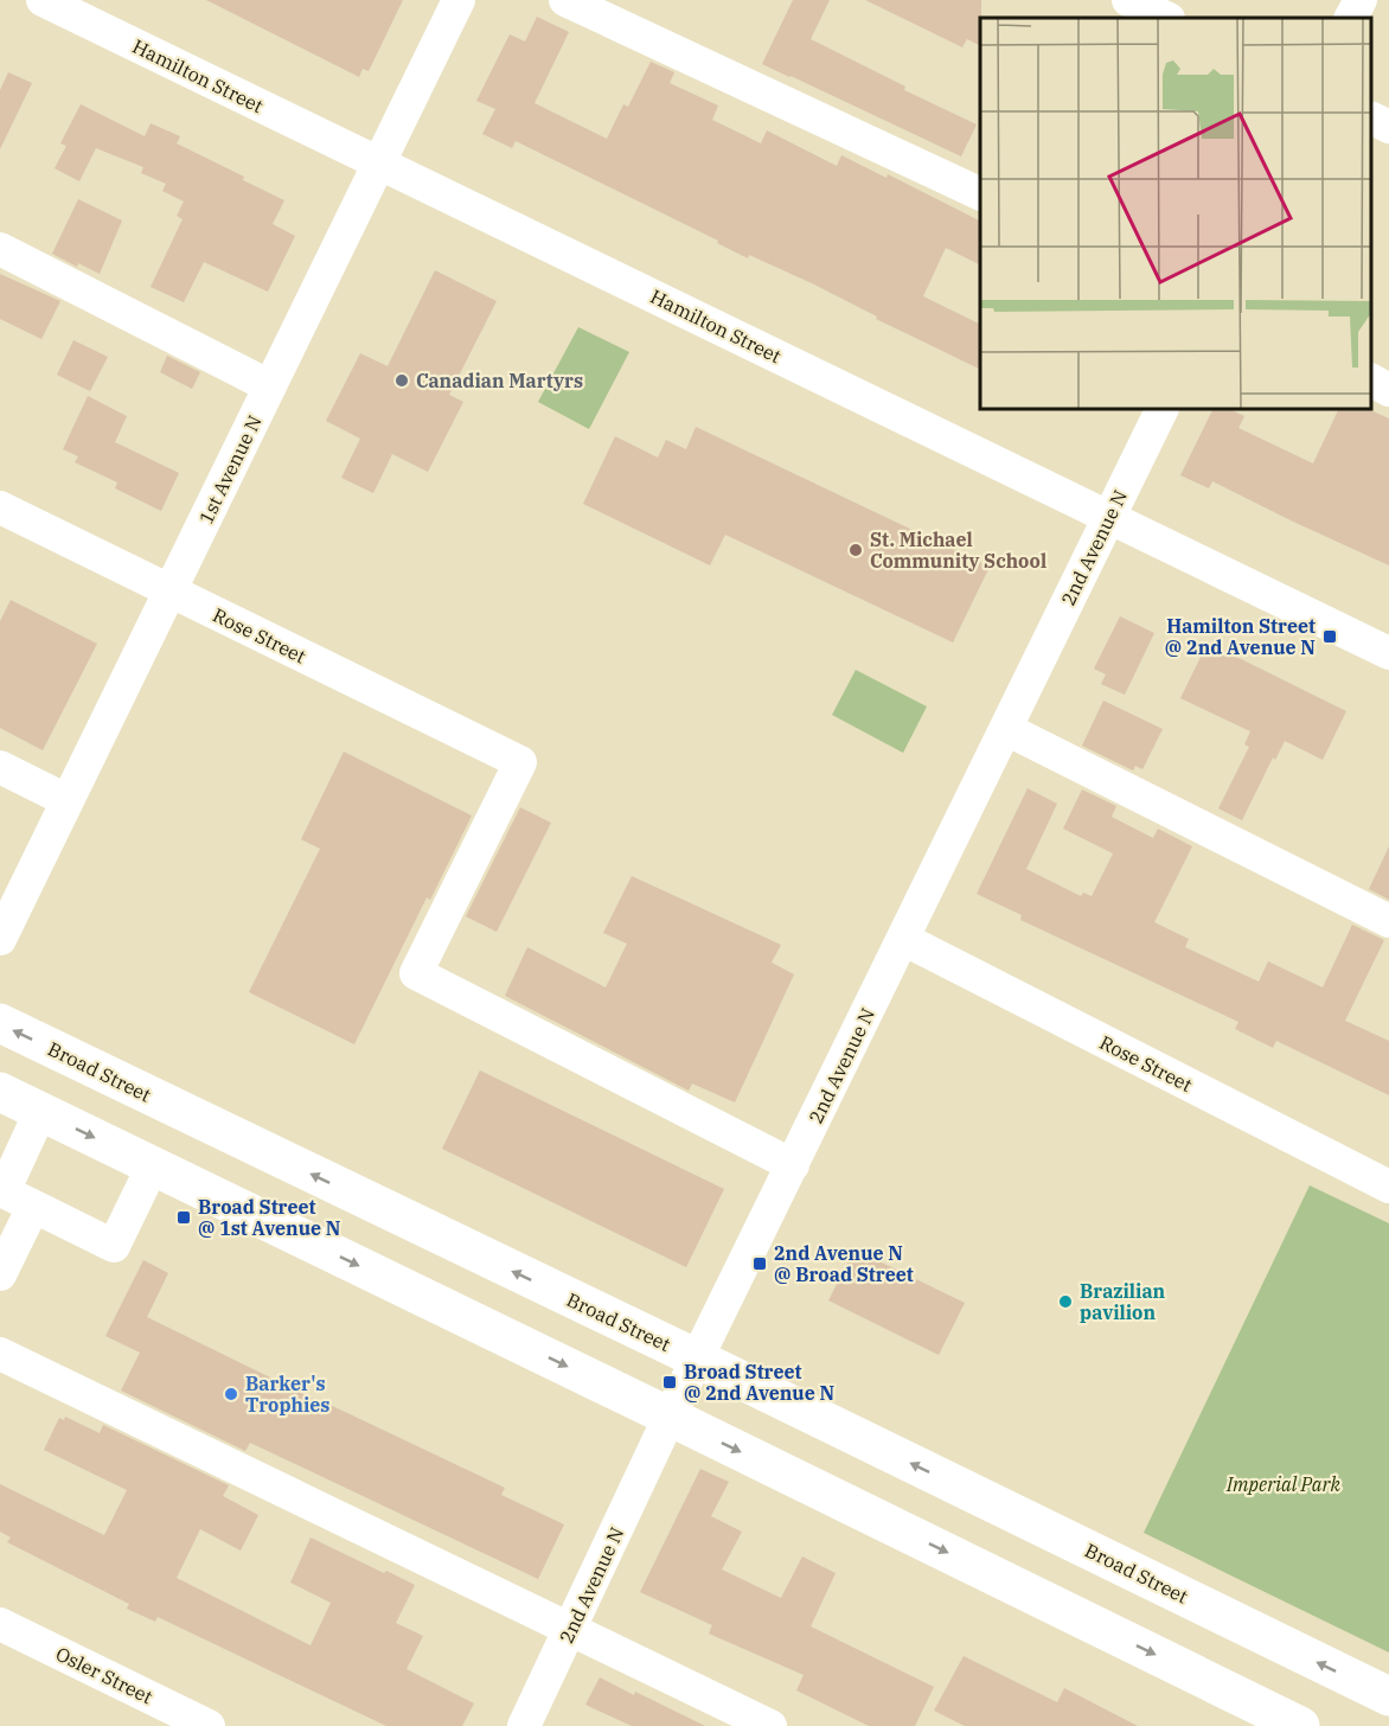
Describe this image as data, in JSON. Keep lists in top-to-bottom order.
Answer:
{
  "streets": {
    "main road": ["Broad Street"],
    "street": [
      "Hamilton Street",
      "1st Avenue N",
      "2nd Avenue N",
      "Rose Street",
      "Osler Street"
    ]
  },
  "crossings": [
    ["Hamilton Street", "1st Avenue N"],
    ["Hamilton Street", "2nd Avenue N"],
    ["1st Avenue N", "Rose Street"],
    ["2nd Avenue N", "Rose Street"],
    ["2nd Avenue N", "Broad Street"]
  ],
  "parks": ["Imperial Park"],
  "places": {
    "other": [
      "Canadian Martyrs",
      "St. Michael Community School",
      "Brazilian pavilion",
      "Barker's Trophies"
    ],
    "transit": [
      "Hamilton Street @ 2nd Avenue N",
      "Broad Street @ 1st Avenue N",
      "2nd Avenue N @ Broad Street",
      "Broad Street @ 2nd Avenue N"
    ]
  }
}
